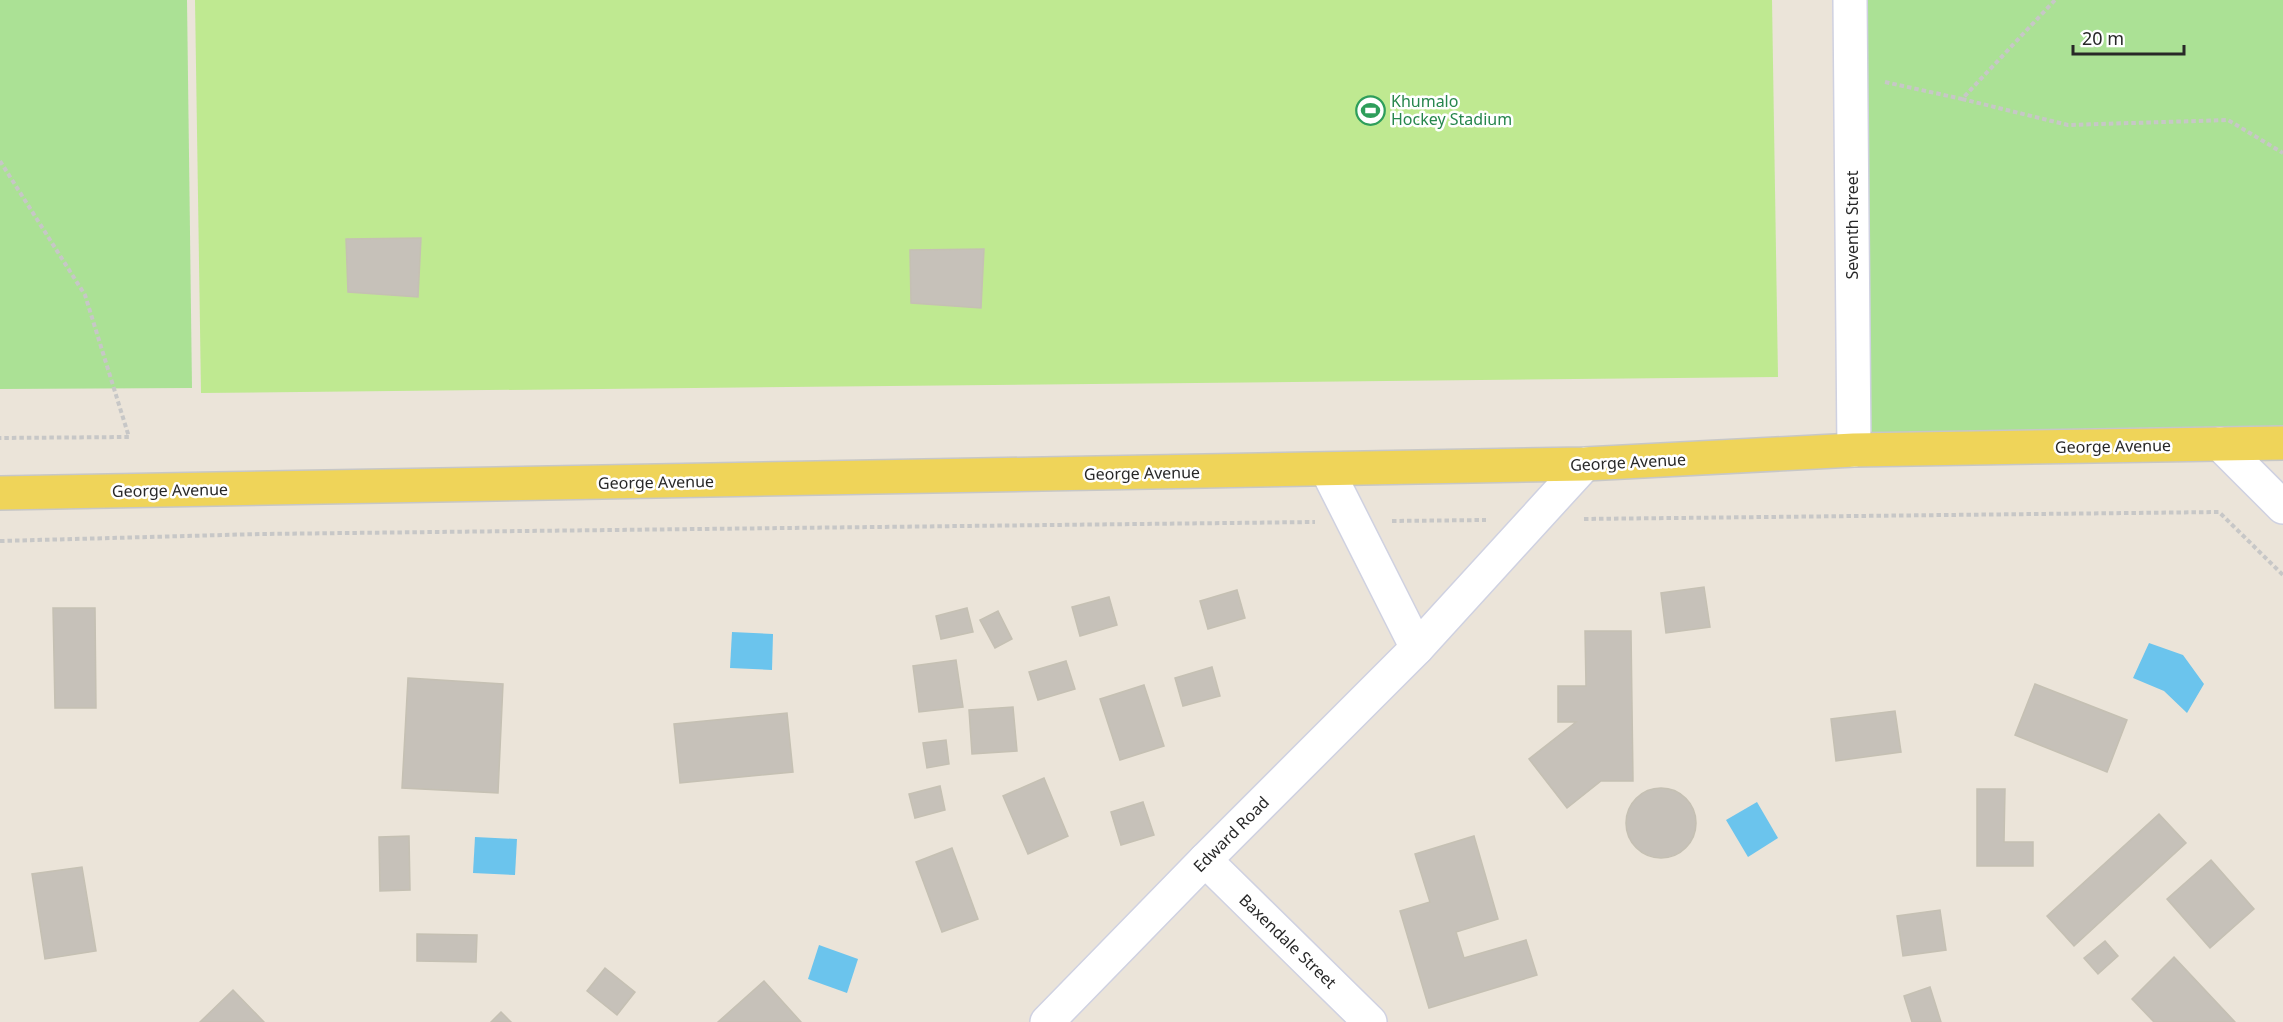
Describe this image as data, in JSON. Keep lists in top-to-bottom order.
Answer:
{
  "streets": {
    "main road": ["George Avenue"],
    "street": ["Seventh Street", "Edward Road", "Baxendale Street"]
  },
  "crossings": [
    ["Seventh Street", "George Avenue"],
    ["George Avenue", "Edward Road"],
    ["Edward Road", "Baxendale Street"]
  ],
  "places": {
    "sports": ["Khumalo Hockey Stadium"]
  },
  "scale_bar": "20 m"
}
